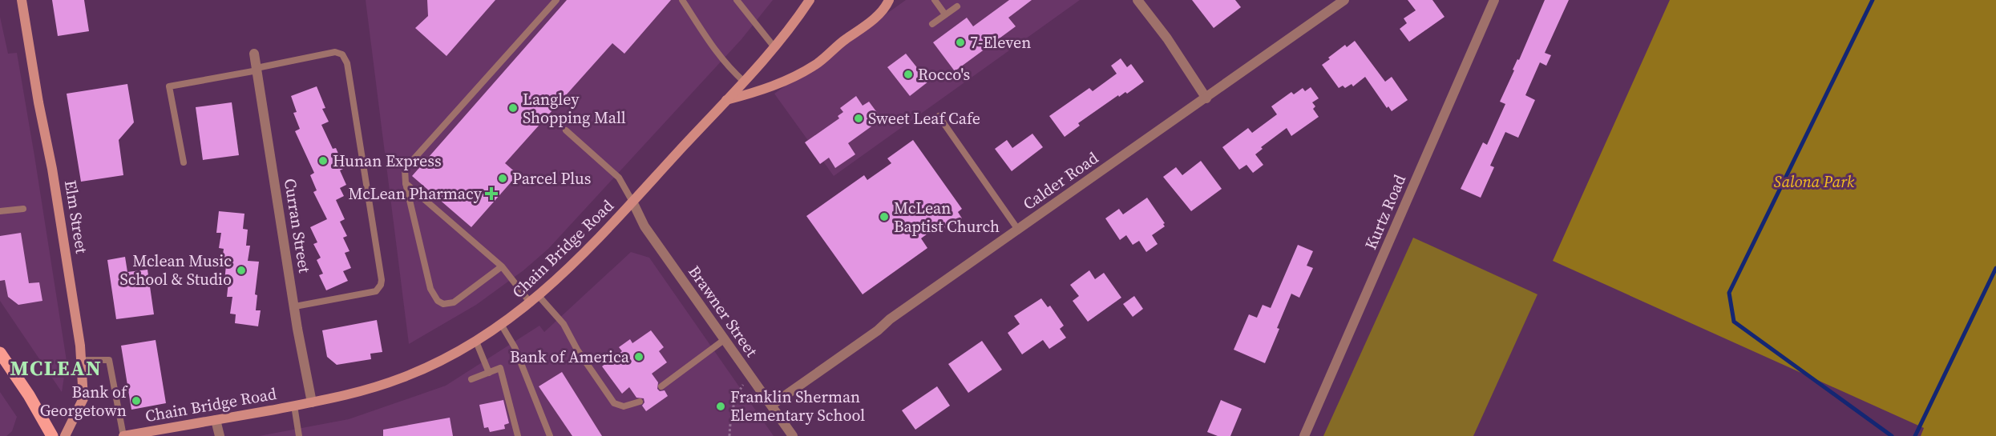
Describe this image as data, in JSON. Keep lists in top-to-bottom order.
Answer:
{
  "streets": {
    "main road": ["Elm Street", "Chain Bridge Road"],
    "street": [
      "Calder Road",
      "Kurtz Road",
      "Curran Street",
      "Brawner Street"
    ]
  },
  "crossings": [
    ["Calder Road", "Brawner Street"],
    ["Curran Street", "Chain Bridge Road"],
    ["Chain Bridge Road", "Brawner Street"]
  ],
  "districts": ["MCLEAN"],
  "parks": ["Salona Park"],
  "places": {
    "other": [
      "7-Eleven",
      "Rocco's",
      "Langley Shopping Mall",
      "Sweet Leaf Cafe",
      "Hunan Express",
      "Parcel Plus",
      "McLean Baptist Church",
      "Mclean Music School & Studio",
      "Bank of America",
      "Bank of Georgetown",
      "Franklin Sherman Elementary School"
    ],
    "health": ["McLean Pharmacy"]
  }
}
